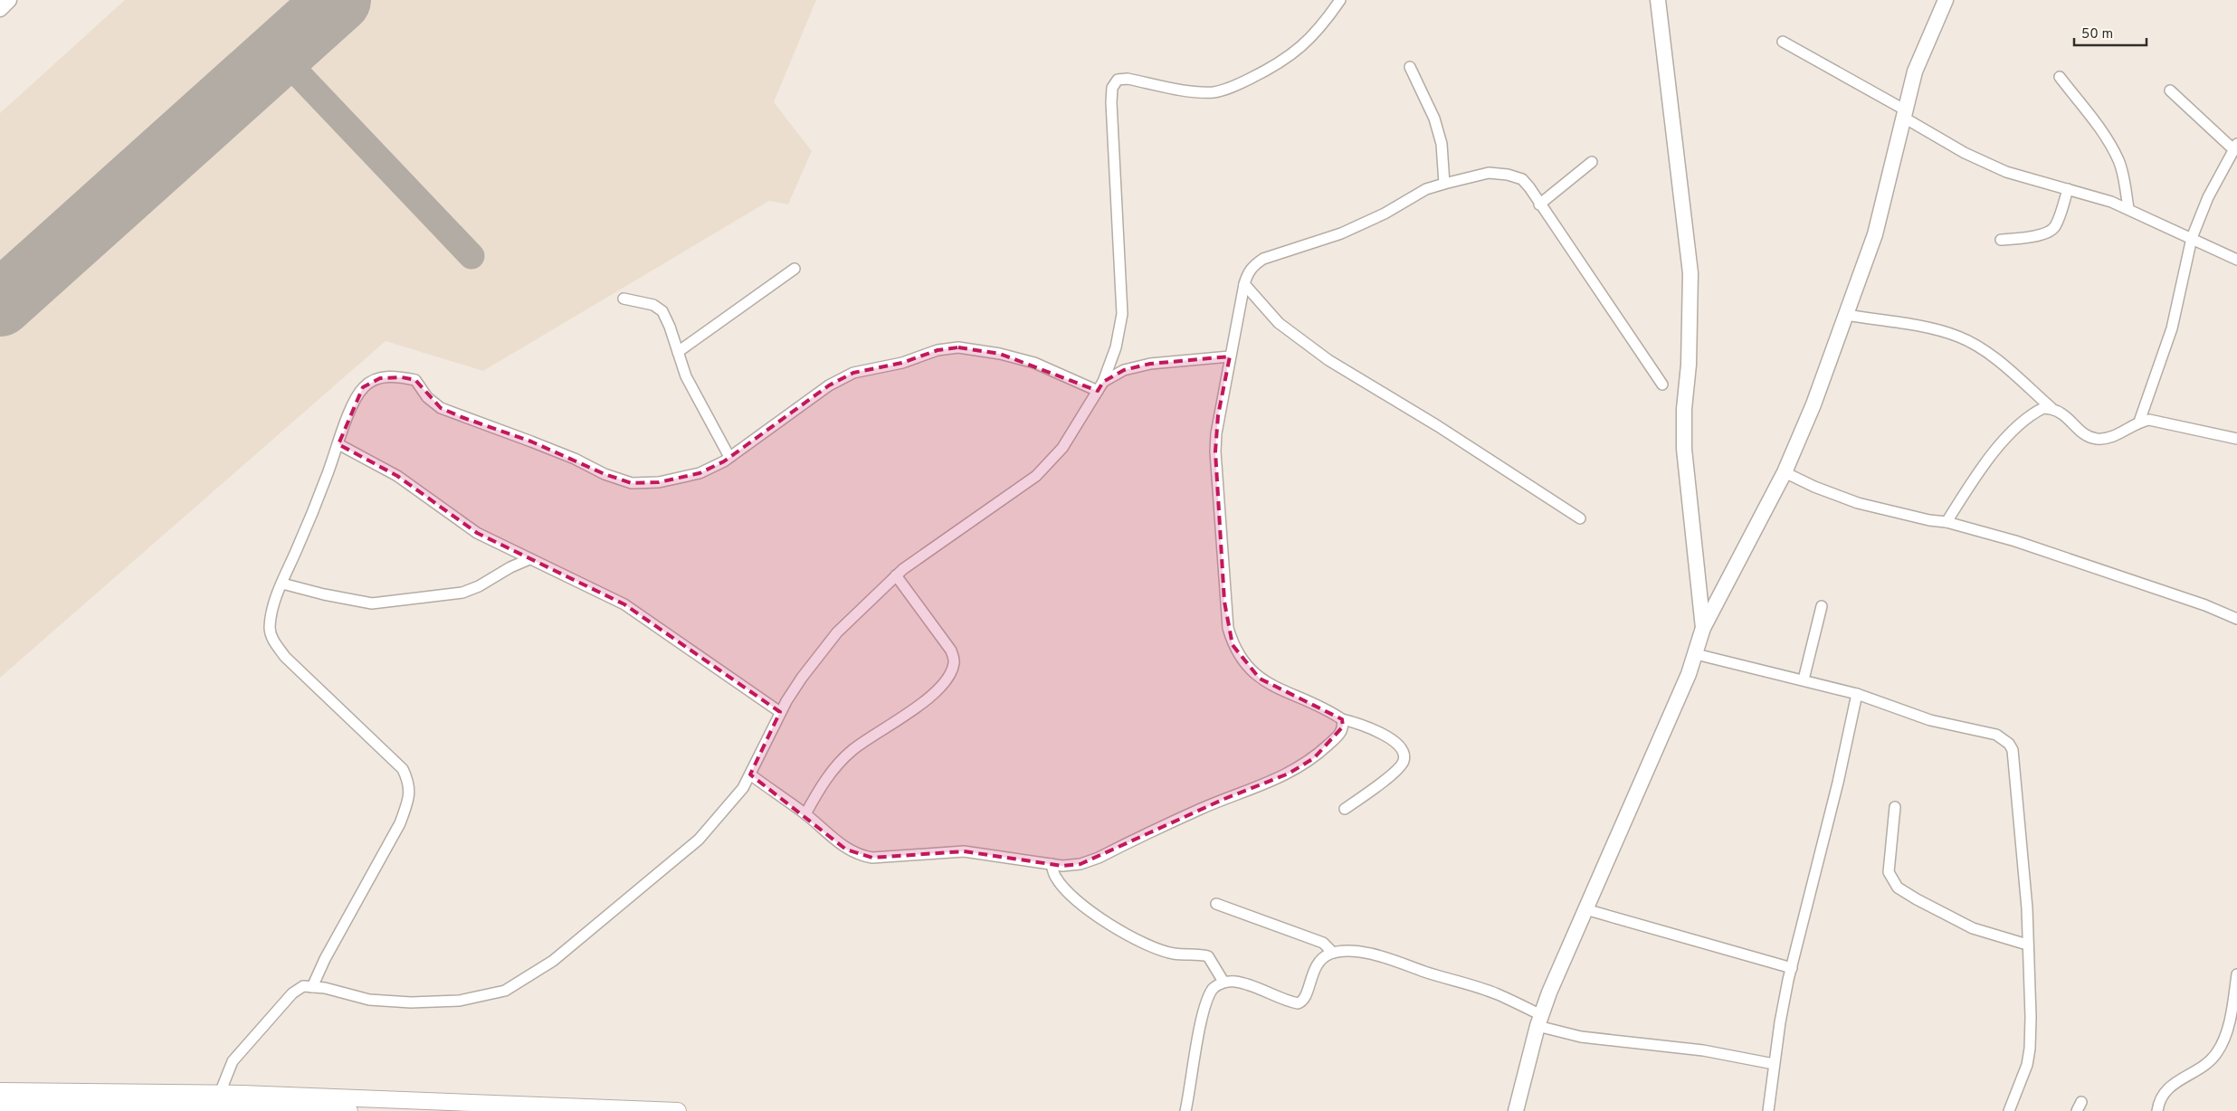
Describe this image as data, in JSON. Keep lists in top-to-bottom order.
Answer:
{
  "scale_bar": "50 m"
}
